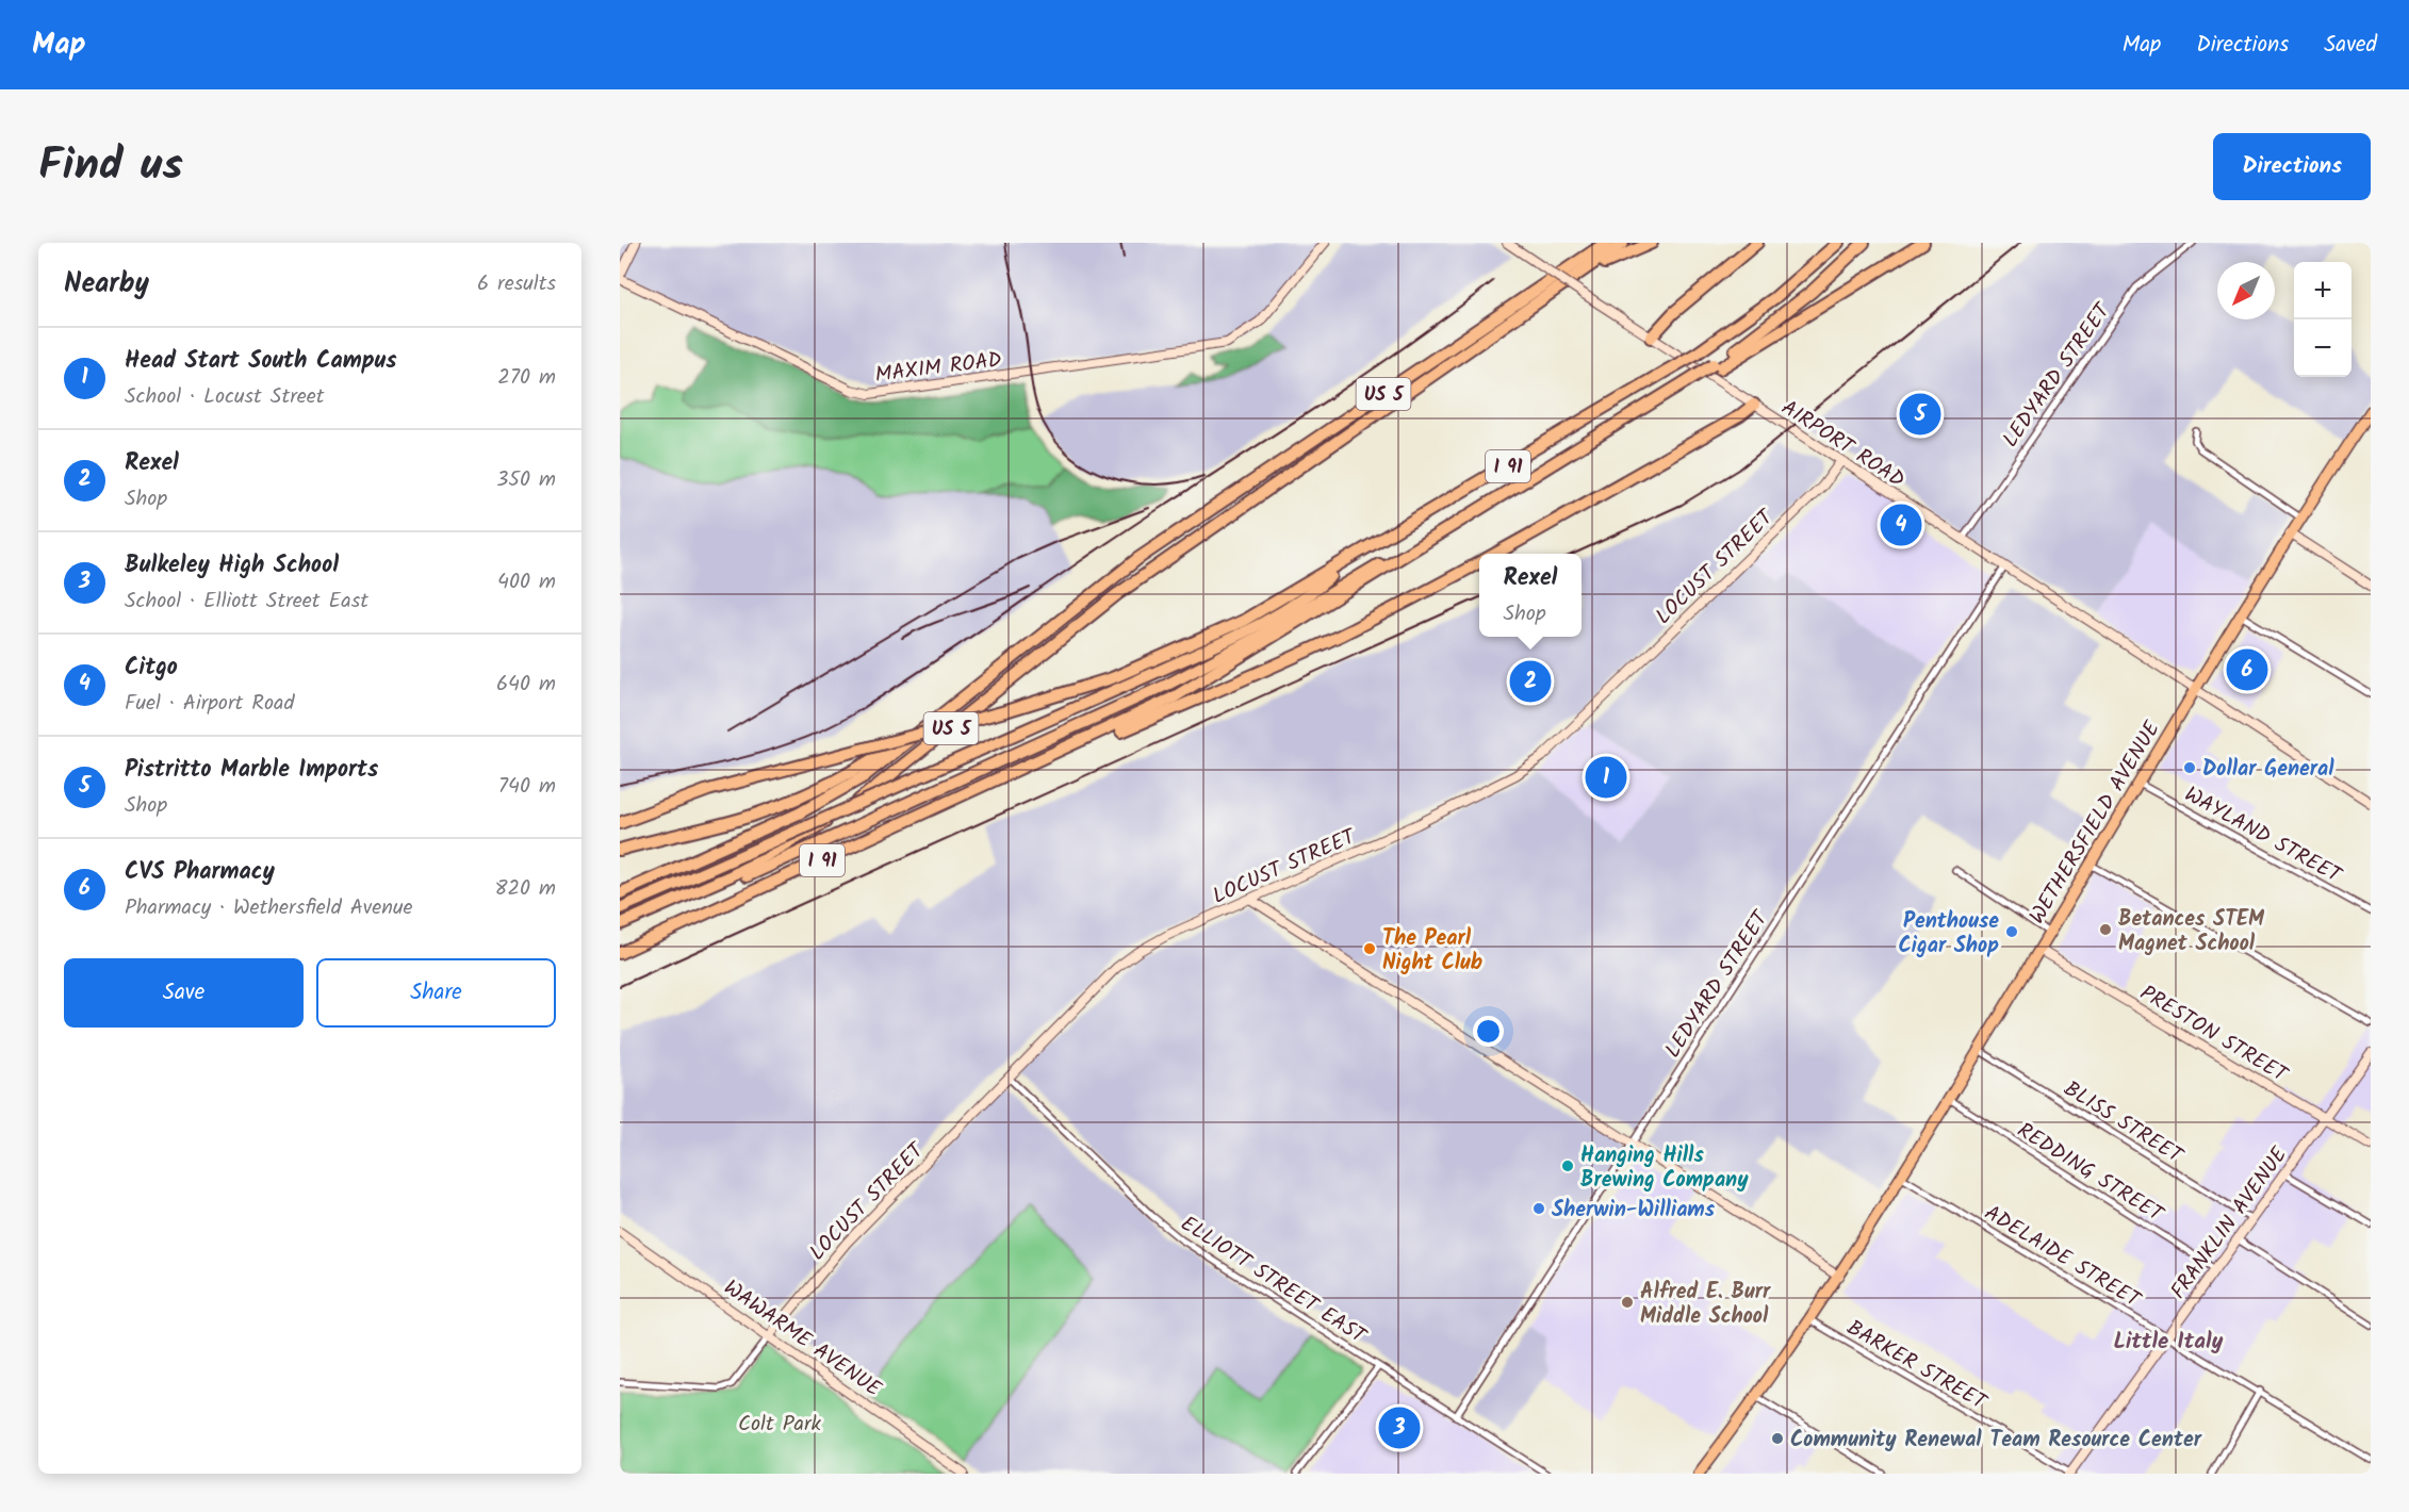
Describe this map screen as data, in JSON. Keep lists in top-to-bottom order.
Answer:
{
  "streets": {
    "highway": ["US 5", "I 91"],
    "main road": ["WETHERSFIELD AVENUE"],
    "street": [
      "MAXIM ROAD",
      "LEDYARD STREET",
      "AIRPORT ROAD",
      "LOCUST STREET",
      "WAYLAND STREET",
      "PRESTON STREET",
      "BLISS STREET",
      "REDDING STREET",
      "FRANKLIN AVENUE",
      "ADELAIDE STREET",
      "ELLIOTT STREET EAST",
      "WAWARME AVENUE",
      "BARKER STREET"
    ]
  },
  "crossings": [
    ["LEDYARD STREET", "AIRPORT ROAD"],
    ["LEDYARD STREET", "ELLIOTT STREET EAST"],
    ["AIRPORT ROAD", "LOCUST STREET"],
    ["AIRPORT ROAD", "WETHERSFIELD AVENUE"],
    ["LOCUST STREET", "ELLIOTT STREET EAST"],
    ["LOCUST STREET", "WAWARME AVENUE"],
    ["WETHERSFIELD AVENUE", "WAYLAND STREET"],
    ["WETHERSFIELD AVENUE", "PRESTON STREET"],
    ["WETHERSFIELD AVENUE", "BLISS STREET"],
    ["WETHERSFIELD AVENUE", "REDDING STREET"],
    ["WETHERSFIELD AVENUE", "ADELAIDE STREET"],
    ["WETHERSFIELD AVENUE", "BARKER STREET"],
    ["PRESTON STREET", "FRANKLIN AVENUE"],
    ["BLISS STREET", "FRANKLIN AVENUE"],
    ["REDDING STREET", "FRANKLIN AVENUE"],
    ["FRANKLIN AVENUE", "ADELAIDE STREET"],
    ["FRANKLIN AVENUE", "BARKER STREET"]
  ],
  "districts": ["Little Italy"],
  "parks": ["Colt Park"],
  "places": [
    "Dollar General",
    "Betances STEM Magnet School",
    "Penthouse Cigar Shop",
    "The Pearl Night Club",
    "Hanging Hills Brewing Company",
    "Sherwin-Williams",
    "Alfred E. Burr Middle School",
    "Community Renewal Team Resource Center"
  ],
  "north": "bottom left",
  "page": {
    "header": "Map",
    "nav": ["Map", "Directions", "Saved"],
    "title": "Find us",
    "buttons": [
      "Directions",
      ["Save", "Share"]
    ],
    "heading": ["Nearby", "6 results"],
    "map_buttons": ["+", "−"],
    "list": [
      {
        "mark": "1",
        "name": "Head Start South Campus",
        "note": "School · Locust Street",
        "value": "270 m"
      },
      {
        "mark": "2",
        "name": "Rexel",
        "note": "Shop",
        "value": "350 m"
      },
      {
        "mark": "3",
        "name": "Bulkeley High School",
        "note": "School · Elliott Street East",
        "value": "400 m"
      },
      {
        "mark": "4",
        "name": "Citgo",
        "note": "Fuel · Airport Road",
        "value": "640 m"
      },
      {
        "mark": "5",
        "name": "Pistritto Marble Imports",
        "note": "Shop",
        "value": "740 m"
      },
      {
        "mark": "6",
        "name": "CVS Pharmacy",
        "note": "Pharmacy · Wethersfield Avenue",
        "value": "820 m"
      }
    ],
    "pins": [
      "5",
      "4",
      "6",
      "2",
      "1",
      "3"
    ],
    "popup": ["Rexel", "Shop"]
  }
}
